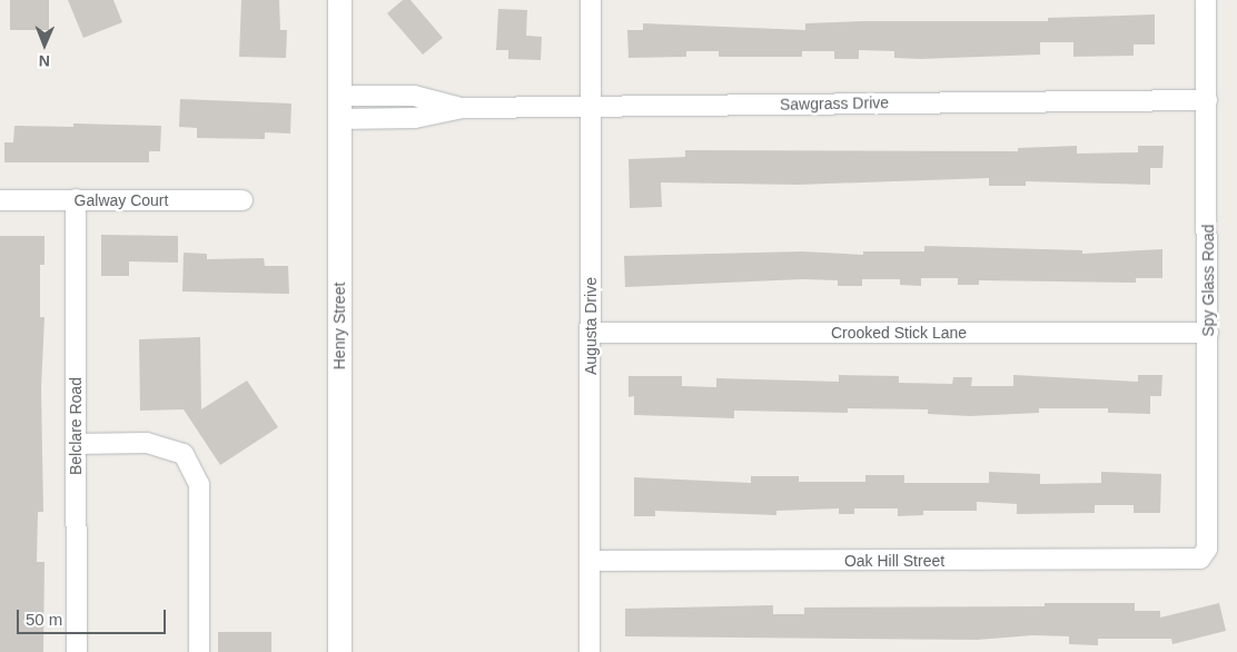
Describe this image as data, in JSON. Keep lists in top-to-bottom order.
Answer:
{
  "streets": {
    "street": [
      "Sawgrass Drive",
      "Galway Court",
      "Spy Glass Road",
      "Henry Street",
      "Augusta Drive",
      "Crooked Stick Lane",
      "Belclare Road",
      "Oak Hill Street"
    ]
  },
  "crossings": [
    ["Sawgrass Drive", "Spy Glass Road"],
    ["Sawgrass Drive", "Henry Street"],
    ["Sawgrass Drive", "Augusta Drive"],
    ["Galway Court", "Belclare Road"],
    ["Spy Glass Road", "Crooked Stick Lane"],
    ["Spy Glass Road", "Oak Hill Street"],
    ["Augusta Drive", "Crooked Stick Lane"],
    ["Augusta Drive", "Oak Hill Street"]
  ],
  "scale_bar": "50 m",
  "north": "bottom"
}
